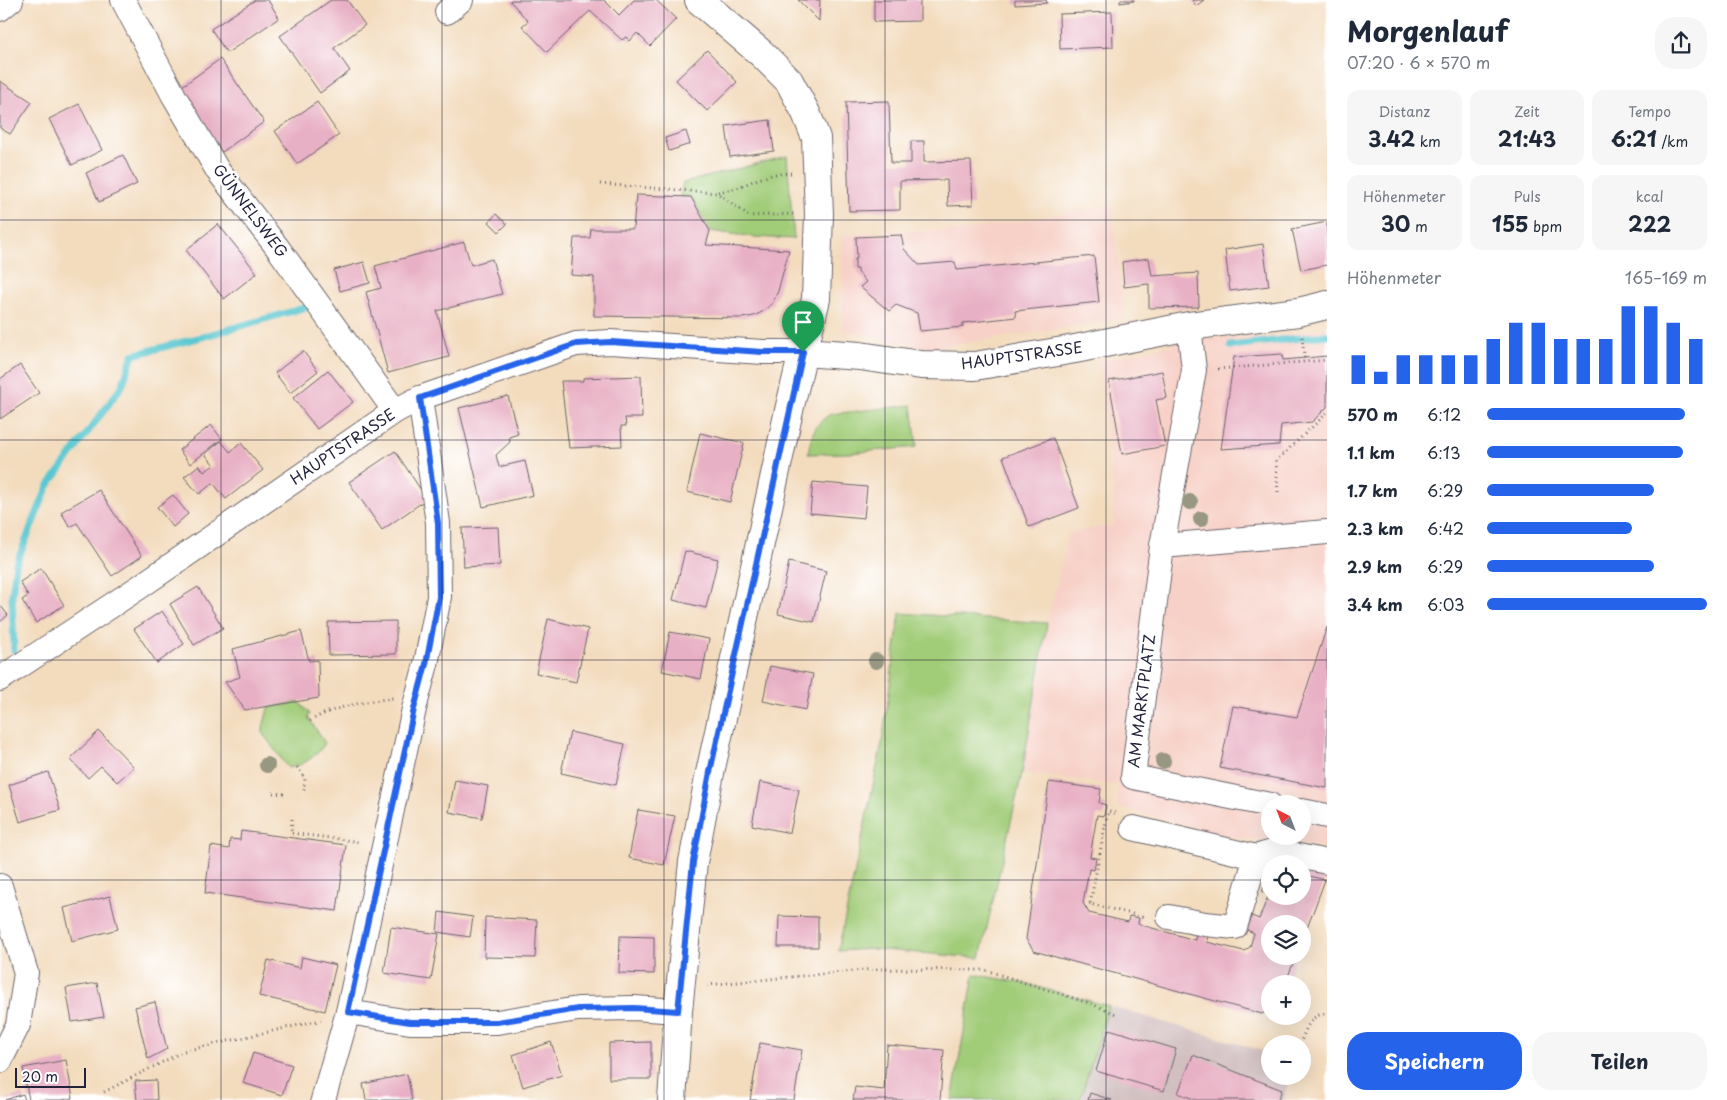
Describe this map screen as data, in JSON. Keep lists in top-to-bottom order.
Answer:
{
  "streets": {
    "main road": ["HAUPTSTRASSE"],
    "street": ["GÜNNELSWEG", "AM MARKTPLATZ"]
  },
  "crossings": [
    ["GÜNNELSWEG", "HAUPTSTRASSE"],
    ["HAUPTSTRASSE", "AM MARKTPLATZ"]
  ],
  "scale_bar": "20 m",
  "north": "top left",
  "page": {
    "heading": ["Morgenlauf", "07:20 · 6 × 570 m"],
    "stats": [
      ["Distanz", "3.42 km"],
      ["Zeit", "21:43"],
      ["Tempo", "6:21 /km"],
      ["Höhenmeter", "30 m"],
      ["Puls", "155 bpm"],
      ["kcal", "222"]
    ],
    "chart": ["Höhenmeter", "165–169 m"],
    "list": [
      {
        "name": "570 m",
        "note": "6:12"
      },
      {
        "name": "1.1 km",
        "note": "6:13"
      },
      {
        "name": "1.7 km",
        "note": "6:29"
      },
      {
        "name": "2.3 km",
        "note": "6:42"
      },
      {
        "name": "2.9 km",
        "note": "6:29"
      },
      {
        "name": "3.4 km",
        "note": "6:03"
      }
    ],
    "map_buttons": ["+", "−"],
    "buttons": ["Speichern", "Teilen"],
    "scale": "20 m"
  }
}
